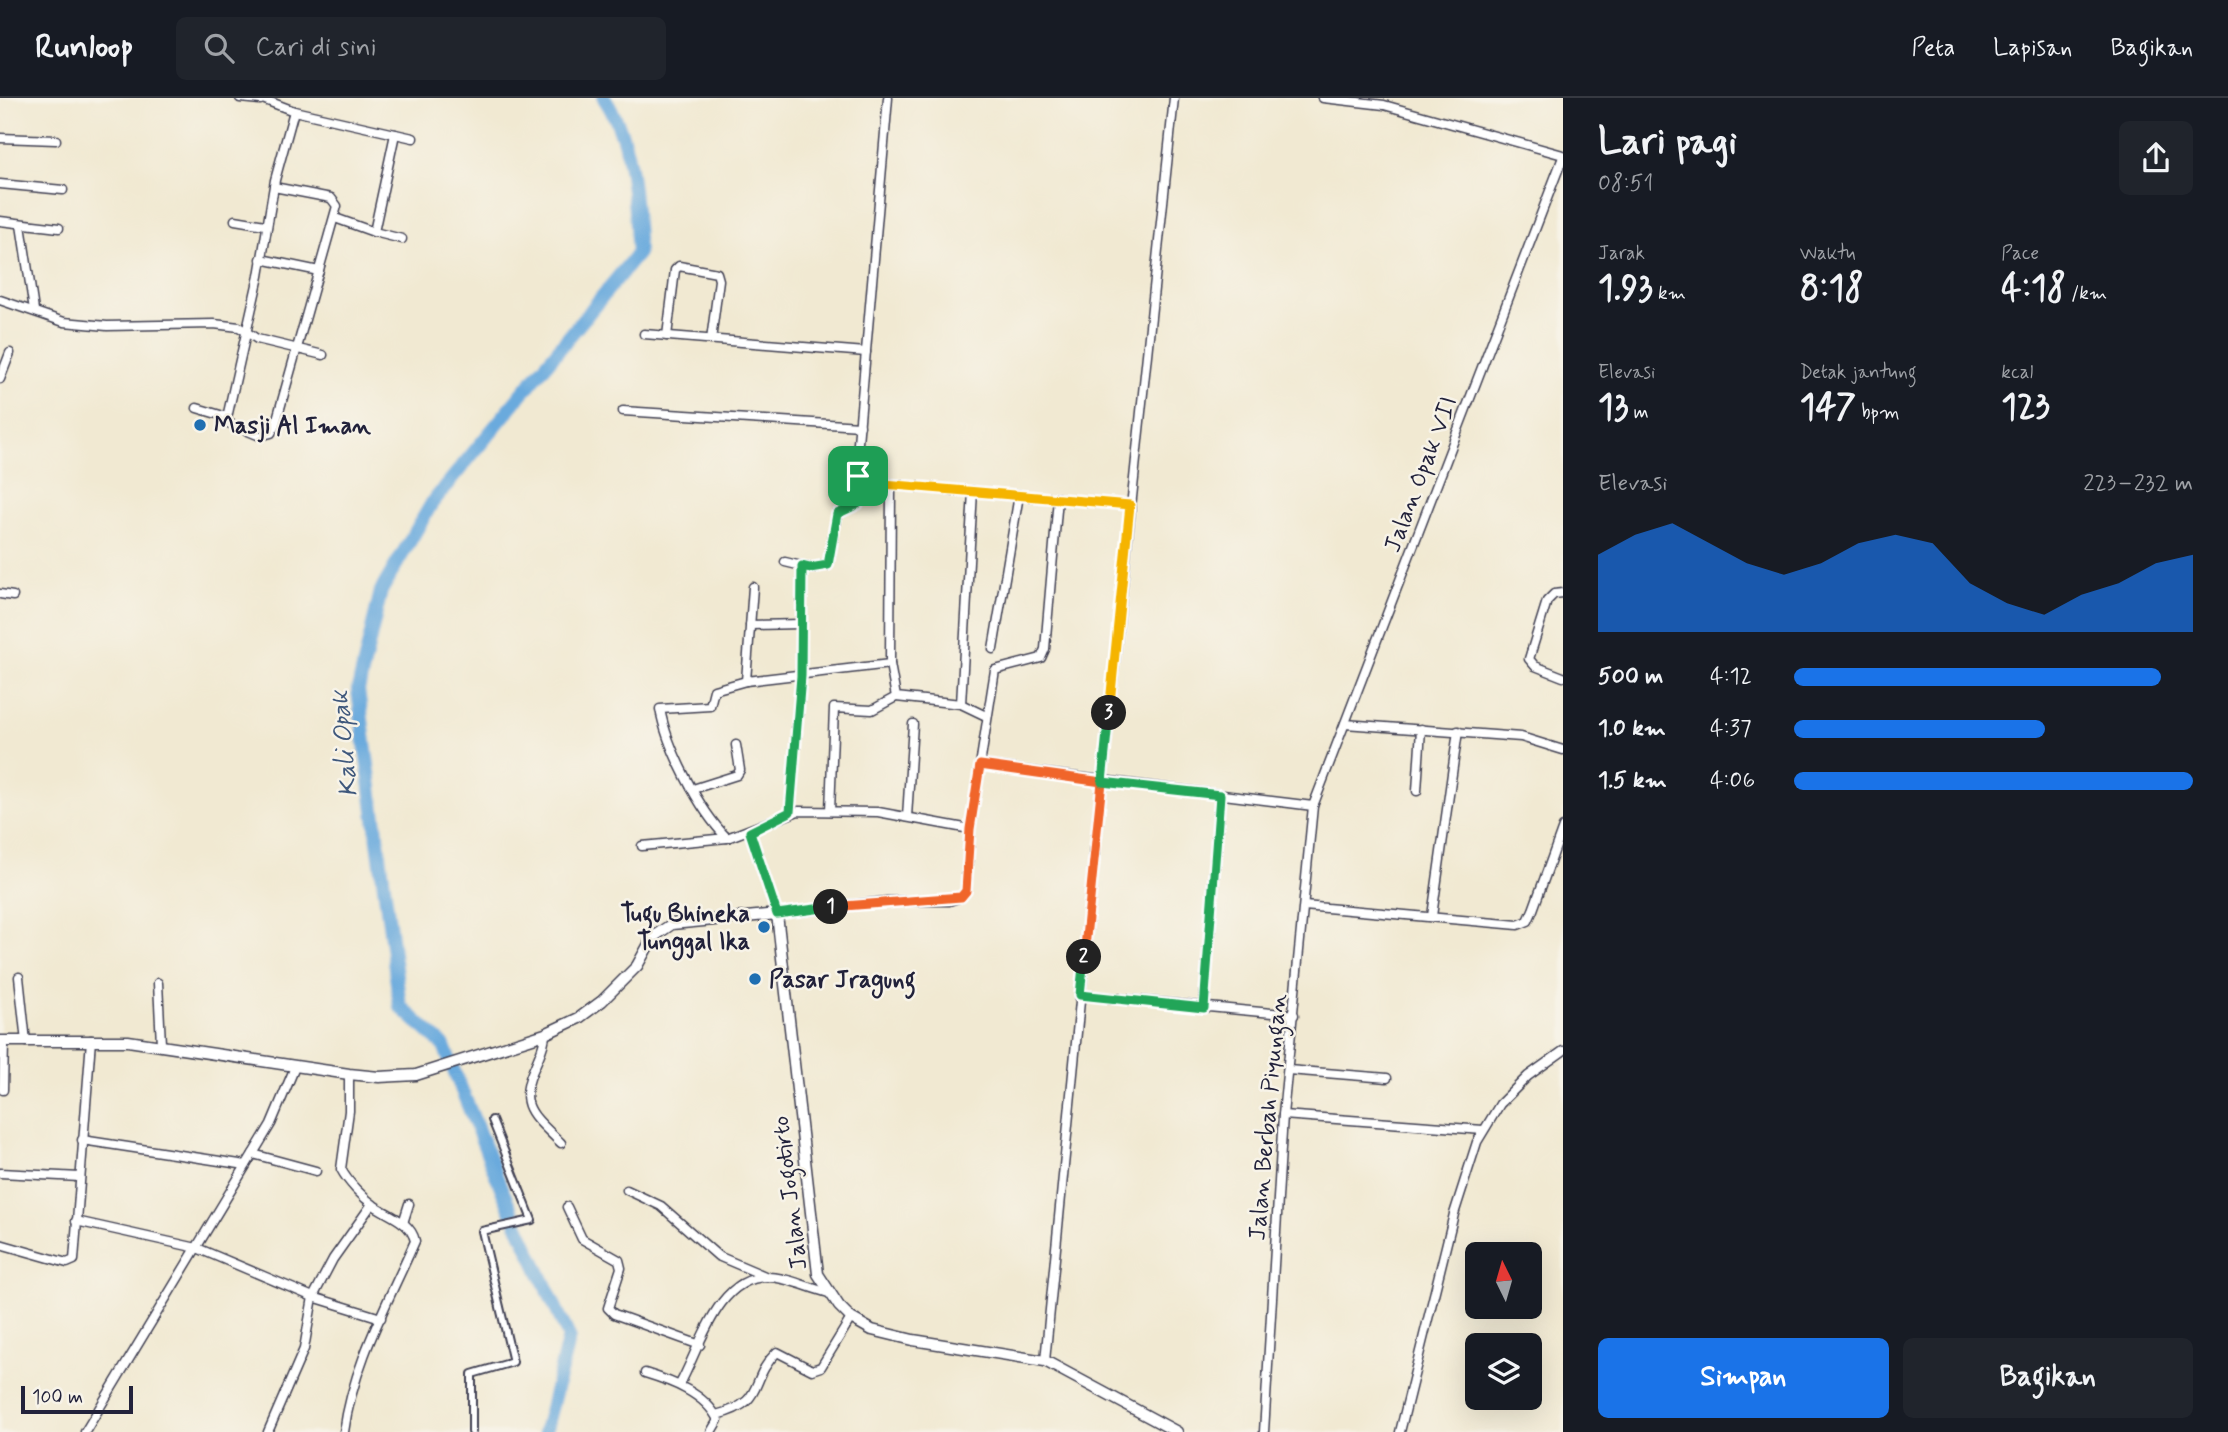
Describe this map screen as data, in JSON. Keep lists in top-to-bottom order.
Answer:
{
  "streets": {
    "street": ["Jalan Opak VII", "Jalan Berbah Piyungan", "Jalan Jogotirto"]
  },
  "crossings": [
    ["Jalan Opak VII", "Jalan Berbah Piyungan"]
  ],
  "water": ["Kali Opak"],
  "places": ["Masji Al Iman", "Tugu Bhineka Tunggal Ika", "Pasar Jragung"],
  "scale_bar": "100 m",
  "north": "top",
  "page": {
    "header": "Runloop",
    "search": "Cari di sini",
    "nav": ["Peta", "Lapisan", "Bagikan"],
    "heading": ["Lari pagi", "08:51"],
    "stats": [
      ["Jarak", "1.93 km"],
      ["Waktu", "8:18"],
      ["Pace", "4:18 /km"],
      ["Elevasi", "13 m"],
      ["Detak jantung", "147 bpm"],
      ["kcal", "123"]
    ],
    "chart": ["Elevasi", "223–232 m"],
    "list": [
      {
        "name": "500 m",
        "note": "4:12"
      },
      {
        "name": "1.0 km",
        "note": "4:37"
      },
      {
        "name": "1.5 km",
        "note": "4:06"
      }
    ],
    "pins": ["3", "1", "2"],
    "buttons": ["Simpan", "Bagikan"],
    "scale": "100 m"
  }
}
